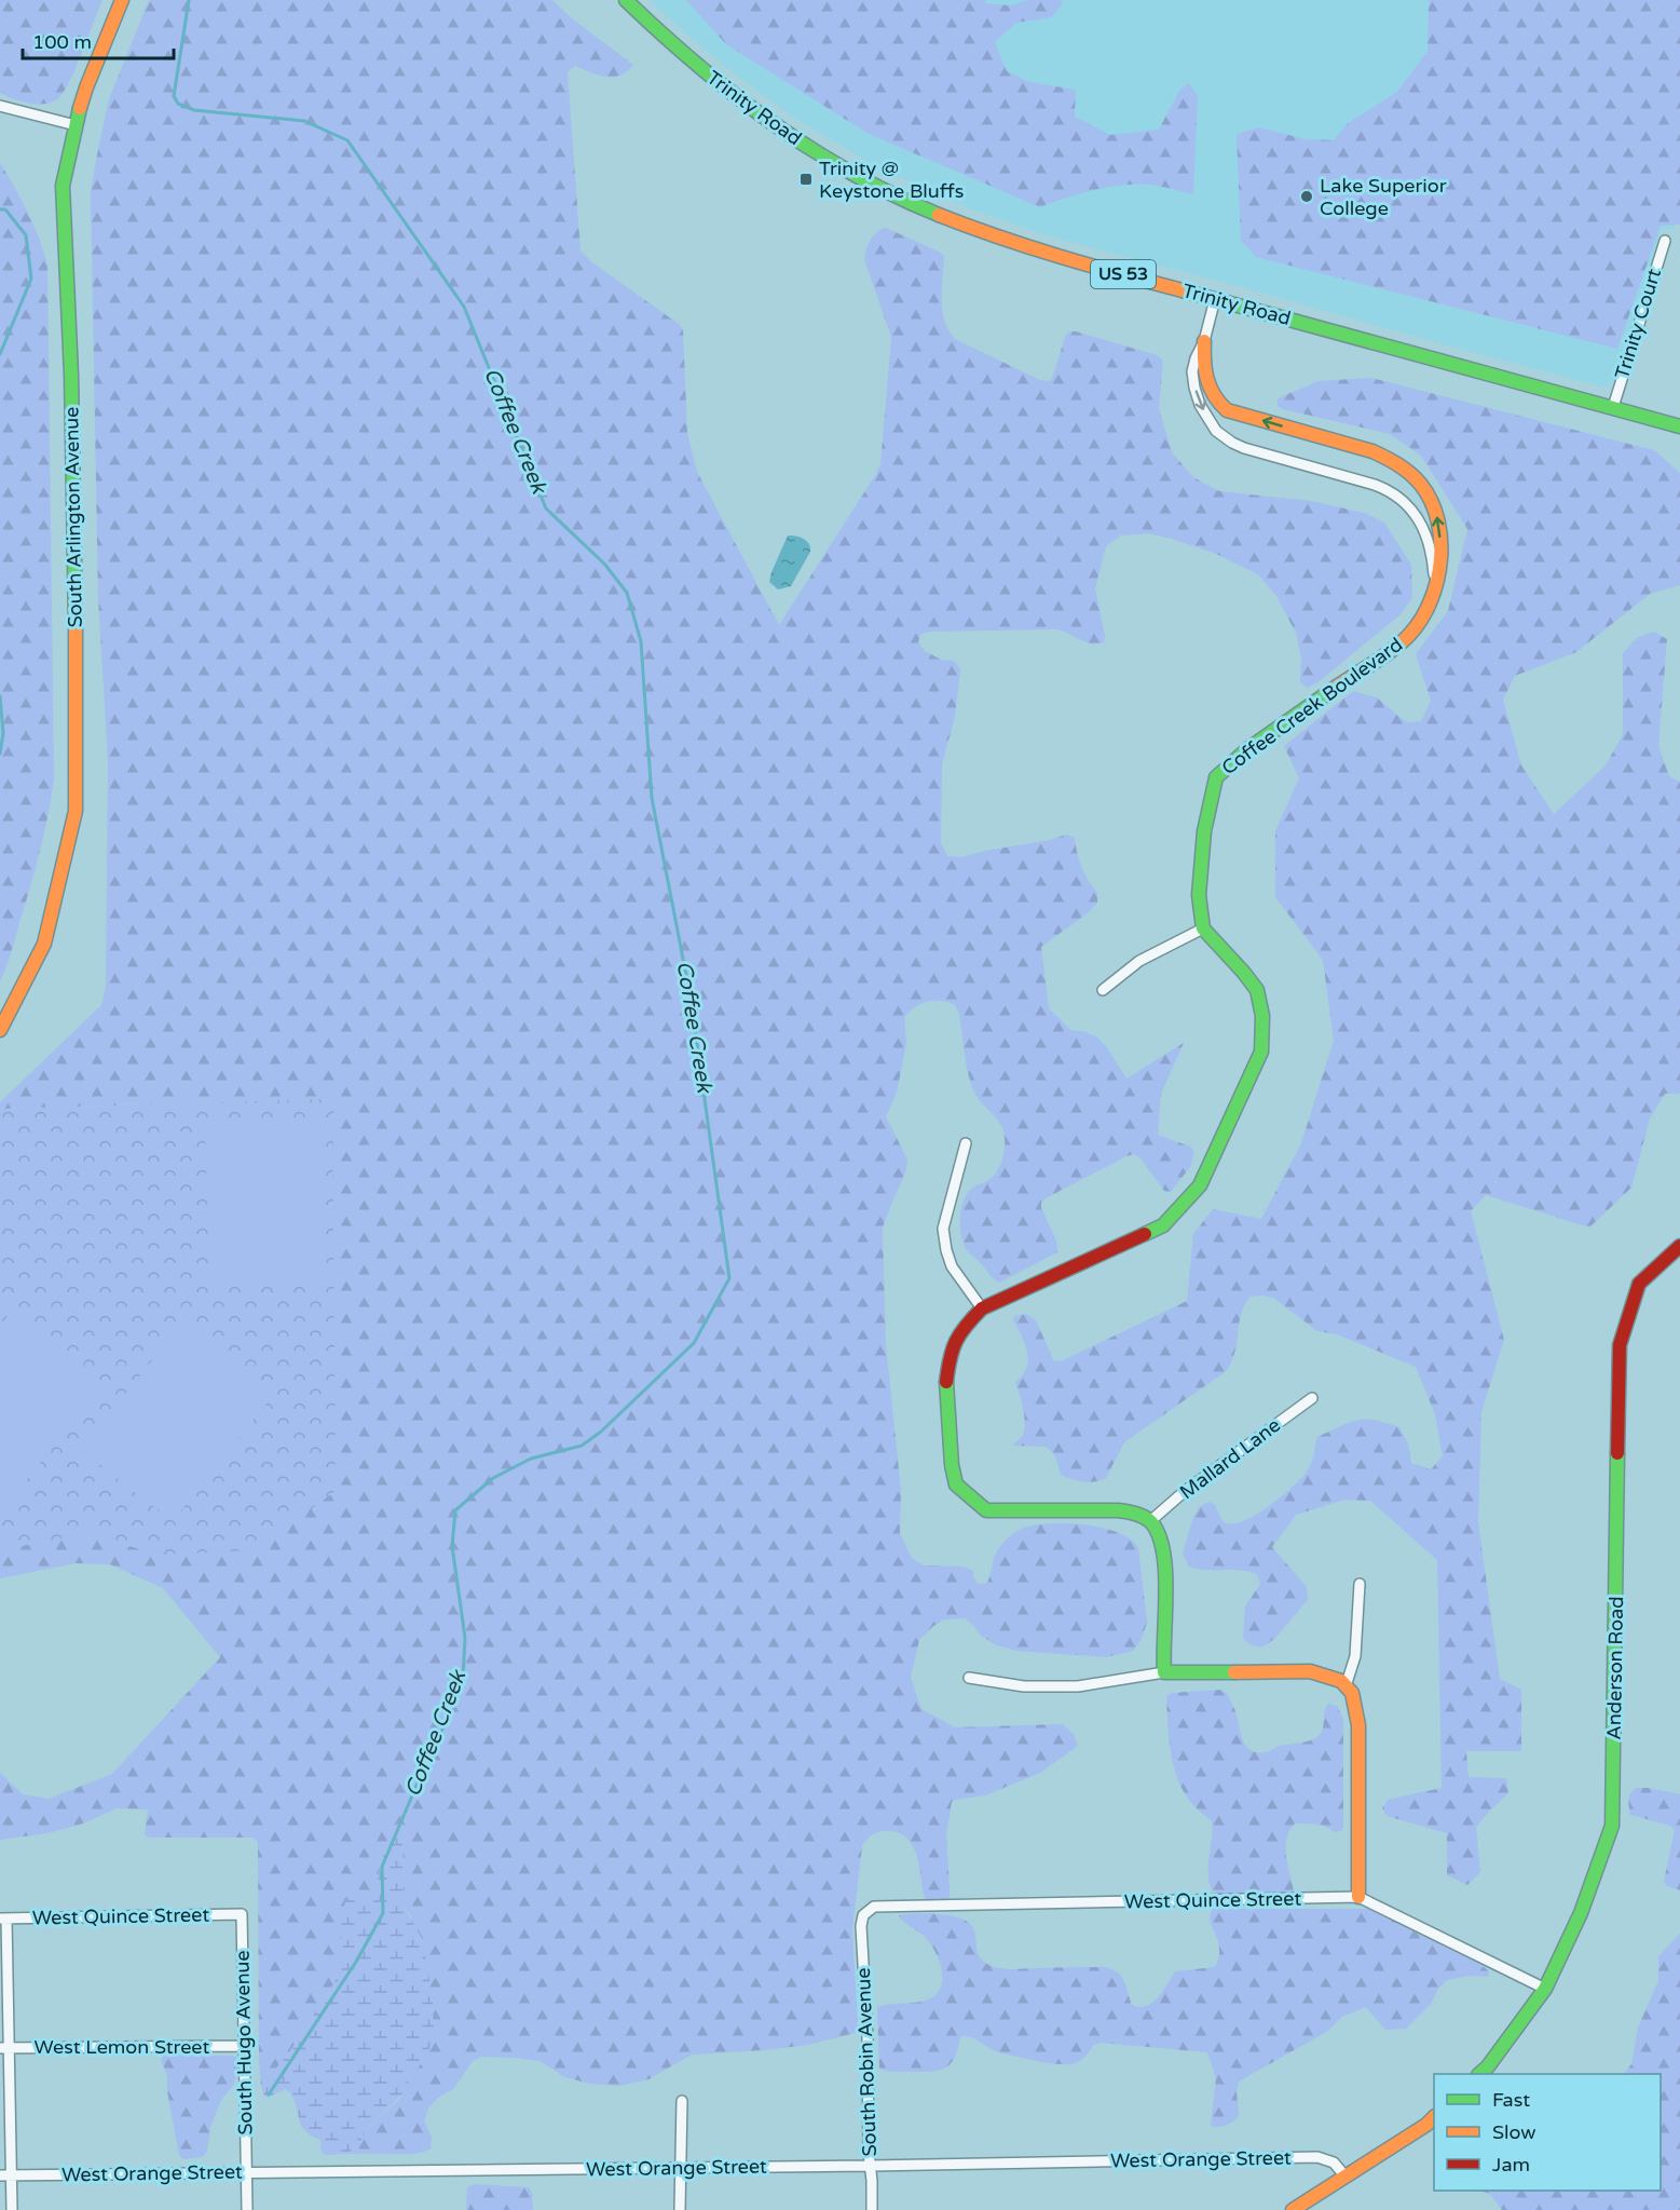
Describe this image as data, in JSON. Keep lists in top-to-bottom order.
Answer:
{
  "streets": {
    "main road": [
      "Trinity Road",
      "US 53",
      "South Arlington Avenue",
      "Coffee Creek Boulevard",
      "Anderson Road"
    ],
    "street": [
      "Trinity Court",
      "Mallard Lane",
      "West Quince Street",
      "South Hugo Avenue",
      "West Lemon Street",
      "South Robin Avenue",
      "West Orange Street"
    ]
  },
  "crossings": [
    ["Trinity Road", "Trinity Court"],
    ["Trinity Road", "Coffee Creek Boulevard"],
    ["Anderson Road", "West Quince Street"],
    ["West Quince Street", "South Hugo Avenue"],
    ["West Quince Street", "South Robin Avenue"],
    ["South Hugo Avenue", "West Lemon Street"],
    ["South Hugo Avenue", "West Orange Street"],
    ["South Robin Avenue", "West Orange Street"]
  ],
  "water": ["Coffee Creek"],
  "places": {
    "transit": ["Trinity @ Keystone Bluffs"],
    "other": ["Lake Superior College"]
  },
  "legend": ["Fast", "Slow", "Jam"],
  "scale_bar": "100 m"
}
